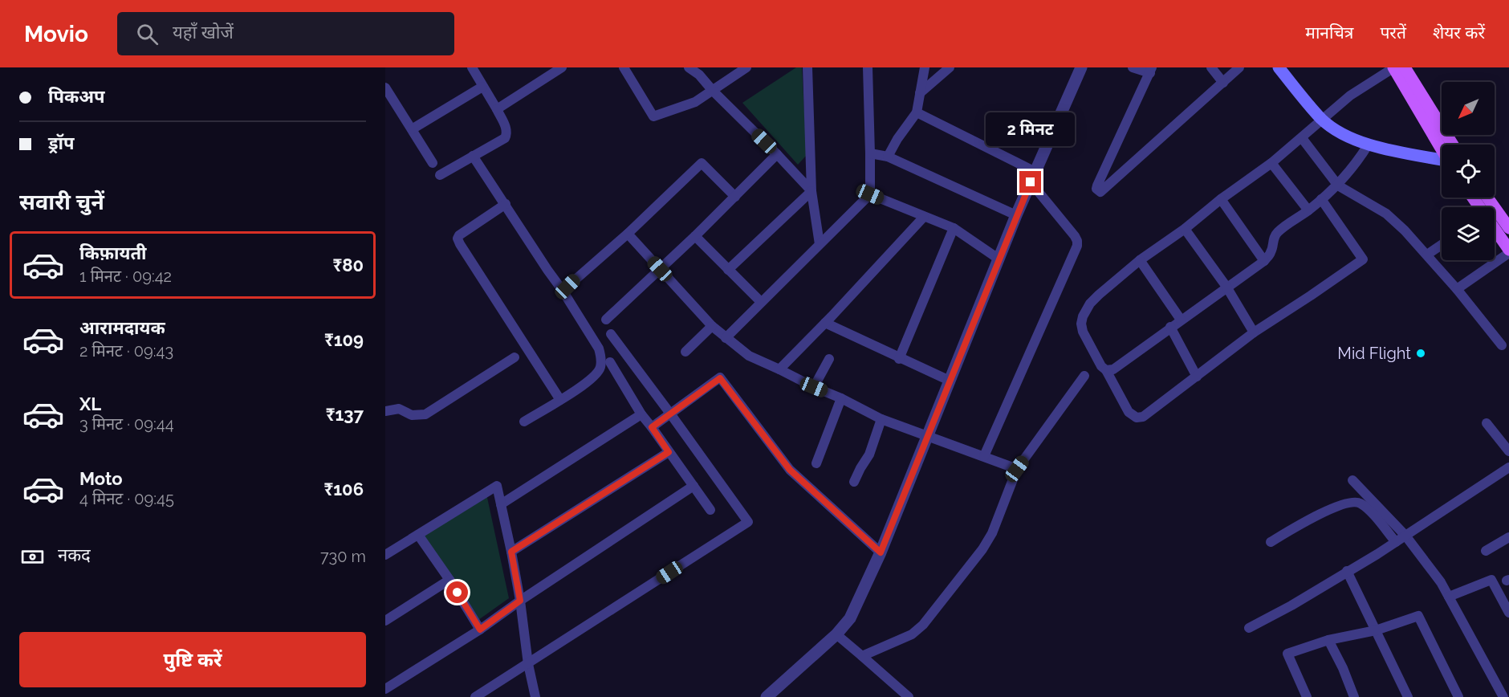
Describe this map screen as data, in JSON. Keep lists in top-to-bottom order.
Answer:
{
  "places": ["Mid Flight"],
  "north": "bottom left",
  "page": {
    "header": "Movio",
    "search": "यहाँ खोजें",
    "nav": ["मानचित्र", "परतें", "शेयर करें"],
    "banner": ["पिकअप", "ड्रॉप"],
    "bubble": "2 मिनट",
    "heading": "सवारी चुनें",
    "list": [
      {
        "name": "किफ़ायती",
        "note": "1 मिनट · 09:42",
        "value": "₹80"
      },
      {
        "name": "आरामदायक",
        "note": "2 मिनट · 09:43",
        "value": "₹109"
      },
      {
        "name": "XL",
        "note": "3 मिनट · 09:44",
        "value": "₹137"
      },
      {
        "name": "Moto",
        "note": "4 मिनट · 09:45",
        "value": "₹106"
      }
    ],
    "pay": ["नकद", "730 m"],
    "buttons": "पुष्टि करें"
  }
}
